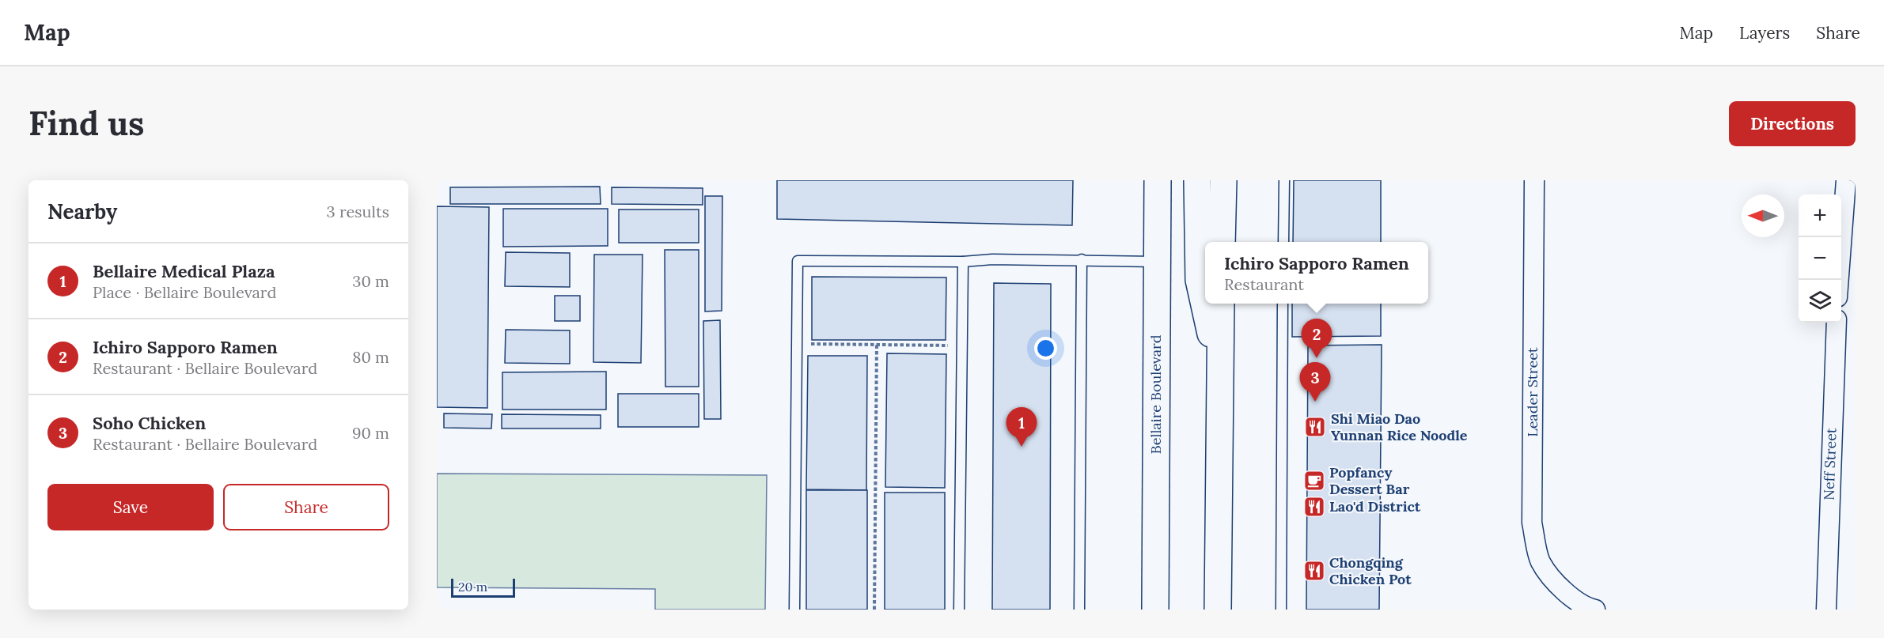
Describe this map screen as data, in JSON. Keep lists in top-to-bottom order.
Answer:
{
  "streets": {
    "main road": ["Bellaire Boulevard"],
    "street": ["Leader Street", "Neff Street"]
  },
  "places": {
    "restaurant": ["Shi Miao Dao Yunnan Rice Noodle", "Lao'd District", "Chongqing Chicken Pot"],
    "cafe": ["Popfancy Dessert Bar"]
  },
  "scale_bar": "20 m",
  "north": "left",
  "page": {
    "header": "Map",
    "nav": ["Map", "Layers", "Share"],
    "buttons": [
      "Directions",
      ["Save", "Share"]
    ],
    "title": "Find us",
    "heading": ["Nearby", "3 results"],
    "map_buttons": ["+", "−"],
    "list": [
      {
        "mark": "1",
        "name": "Bellaire Medical Plaza",
        "note": "Place · Bellaire Boulevard",
        "value": "30 m"
      },
      {
        "mark": "2",
        "name": "Ichiro Sapporo Ramen",
        "note": "Restaurant · Bellaire Boulevard",
        "value": "80 m"
      },
      {
        "mark": "3",
        "name": "Soho Chicken",
        "note": "Restaurant · Bellaire Boulevard",
        "value": "90 m"
      }
    ],
    "popup": ["Ichiro Sapporo Ramen", "Restaurant"],
    "pins": ["2", "3", "1"],
    "scale": "20 m"
  }
}
